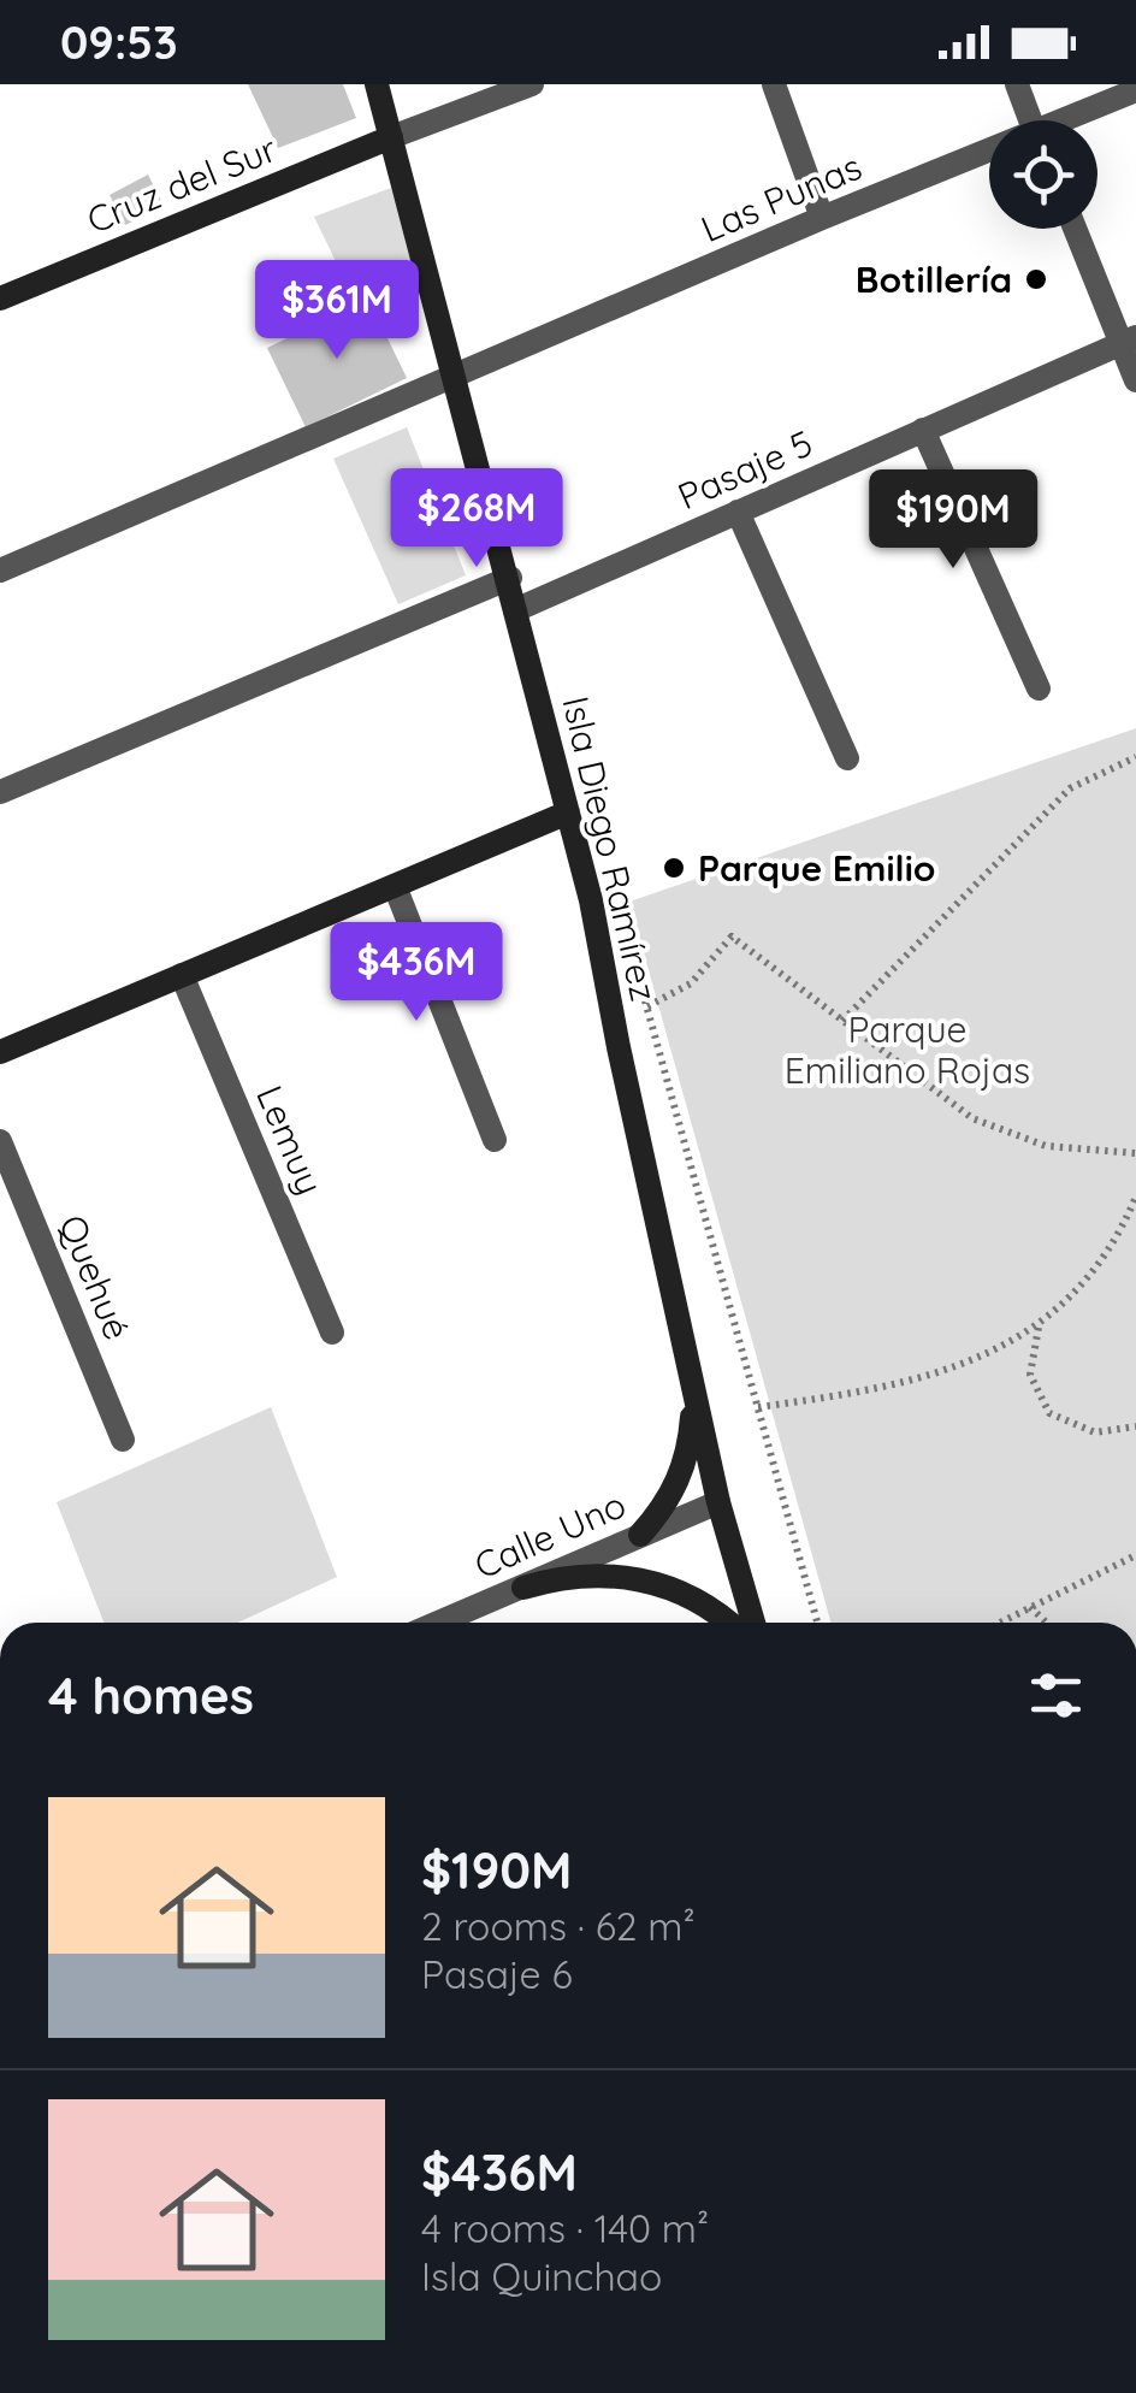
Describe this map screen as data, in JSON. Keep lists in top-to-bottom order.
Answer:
{
  "streets": {
    "street": [
      "Cruz del Sur",
      "Las Punas",
      "Pasaje 5",
      "Isla Diego Ramírez",
      "Lemuy",
      "Quehué",
      "Calle Uno"
    ]
  },
  "crossings": [
    ["Cruz del Sur", "Isla Diego Ramírez"],
    ["Las Punas", "Isla Diego Ramírez"],
    ["Pasaje 5", "Isla Diego Ramírez"],
    ["Isla Diego Ramírez", "Calle Uno"]
  ],
  "parks": ["Parque Emiliano Rojas"],
  "places": ["Botillería", "Parque Emilio"],
  "page": {
    "status": "09:53",
    "price": [
      "$361M",
      "$268M",
      "$190M",
      "$436M"
    ],
    "heading": "4 homes",
    "list": [
      {
        "name": "$190M",
        "note": "2 rooms · 62 m² · Pasaje 6"
      },
      {
        "name": "$436M",
        "note": "4 rooms · 140 m² · Isla Quinchao"
      }
    ]
  }
}
